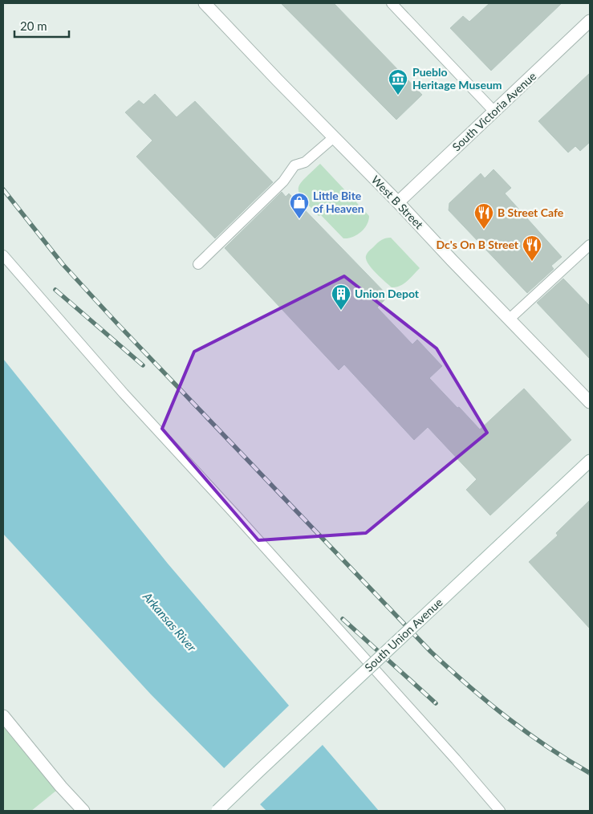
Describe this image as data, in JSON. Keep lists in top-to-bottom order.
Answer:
{
  "streets": {
    "street": ["South Victoria Avenue", "West B Street", "South Union Avenue"]
  },
  "crossings": [
    ["South Victoria Avenue", "West B Street"]
  ],
  "water": ["Arkansas River"],
  "places": {
    "museum": ["Pueblo Heritage Museum"],
    "shop": ["Little Bite of Heaven"],
    "restaurant": ["B Street Cafe", "Dc's On B Street"],
    "building": ["Union Depot"]
  },
  "scale_bar": "20 m"
}
